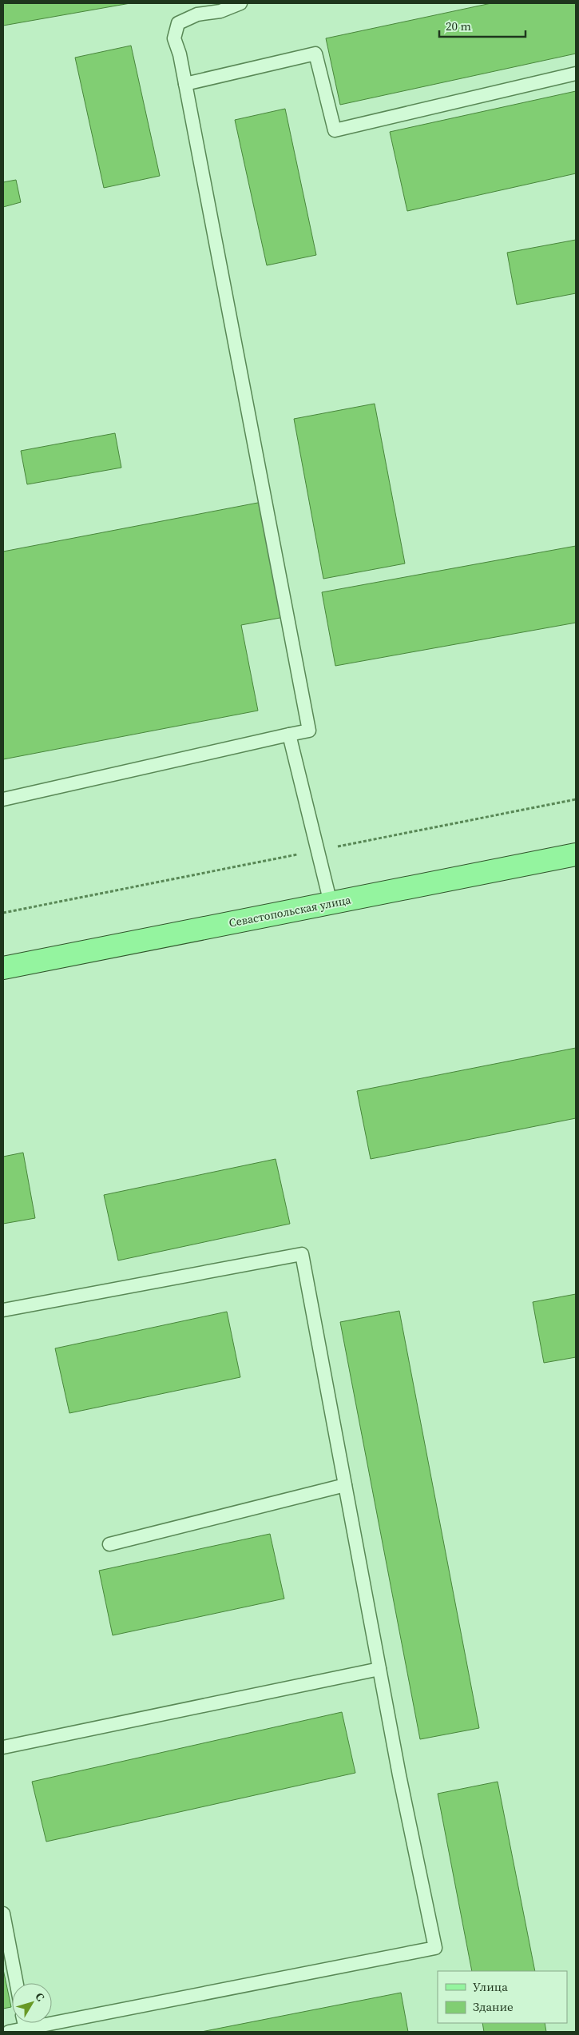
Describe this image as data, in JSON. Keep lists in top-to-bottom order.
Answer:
{
  "streets": {
    "main road": ["Севастопольская улица"]
  },
  "legend": ["Улица", "Здание"],
  "scale_bar": "20 m",
  "north": "top right"
}
